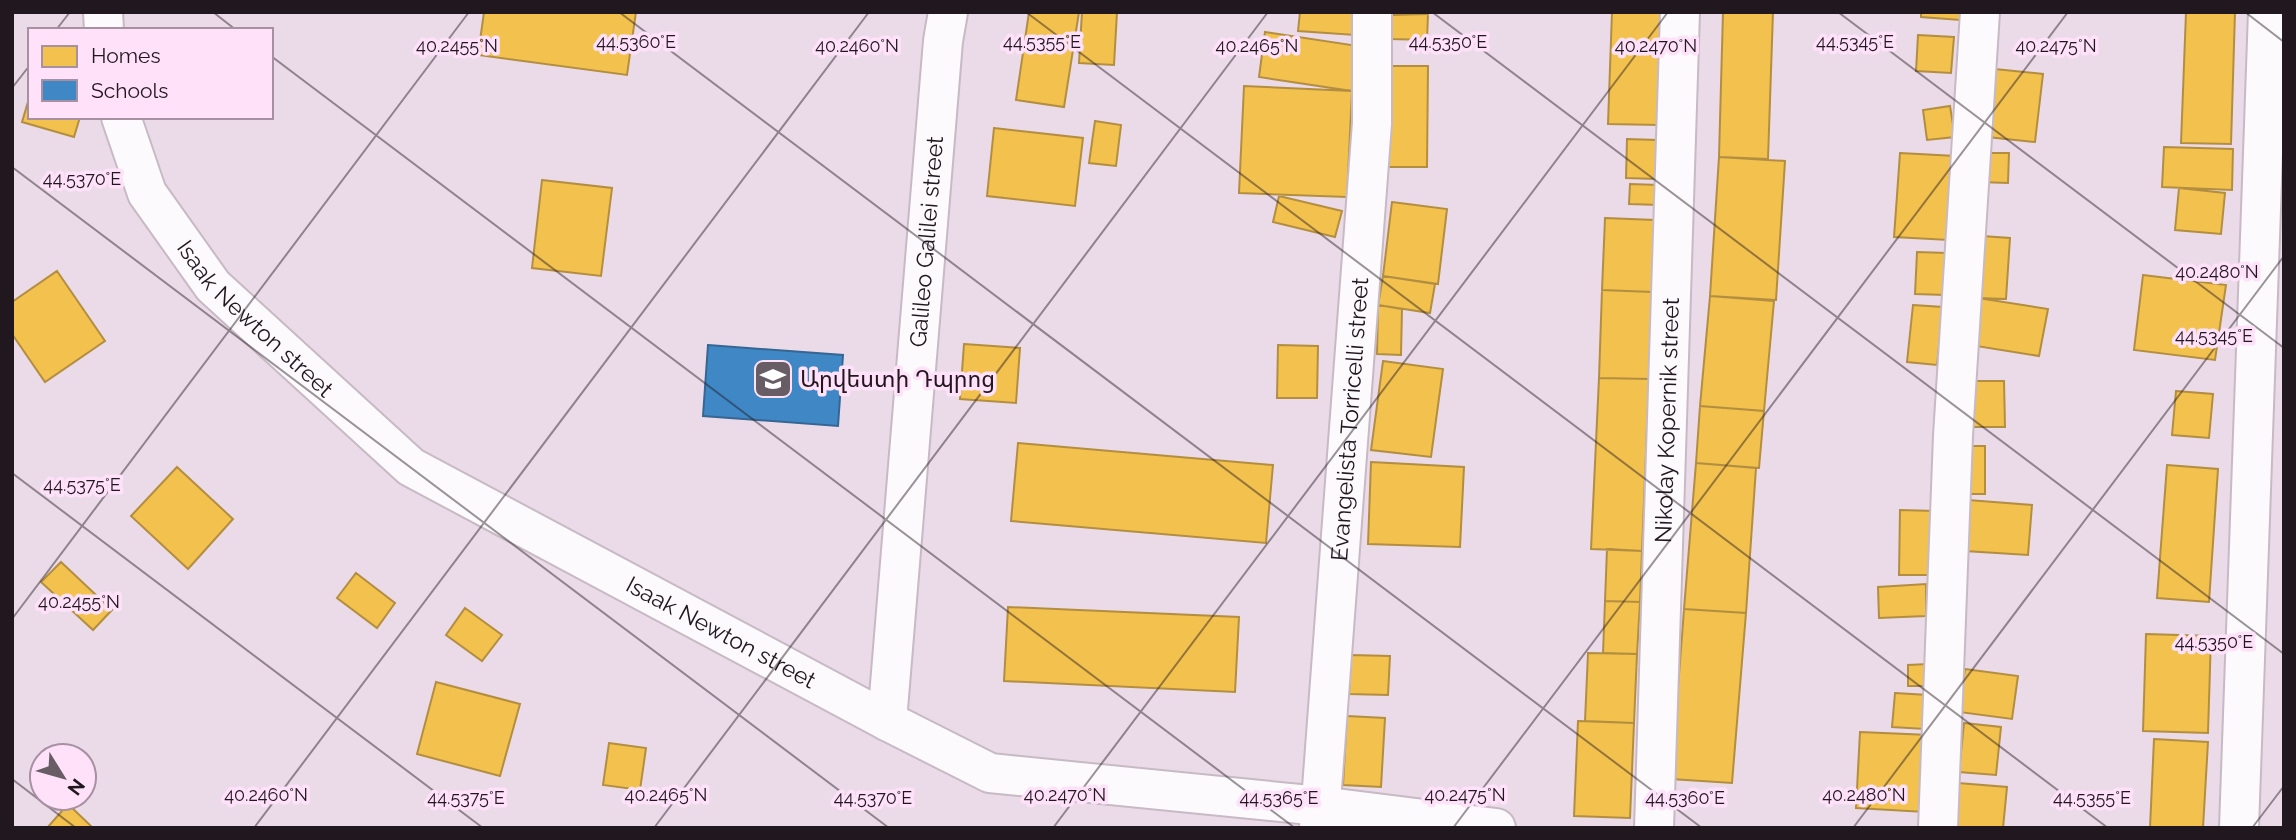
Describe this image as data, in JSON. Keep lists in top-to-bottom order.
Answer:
{
  "streets": {
    "street": [
      "Galileo Galilei street",
      "Isaak Newton street",
      "Evangelista Torricelli street",
      "Nikolay Kopernik street"
    ]
  },
  "crossings": [
    ["Galileo Galilei street", "Isaak Newton street"],
    ["Isaak Newton street", "Evangelista Torricelli street"]
  ],
  "places": {
    "school or university": ["Արվեստի Դպրոց"]
  },
  "legend": ["Homes", "Schools"],
  "north": "bottom right",
  "coordinates": [
    "44.5355°E",
    "44.5350°E",
    "44.5360°E",
    "44.5345°E",
    "40.2455°N",
    "40.2460°N",
    "40.2465°N",
    "40.2470°N",
    "40.2475°N",
    "44.5370°E",
    "40.2480°N",
    "44.5375°E",
    "44.5365°E"
  ]
}
